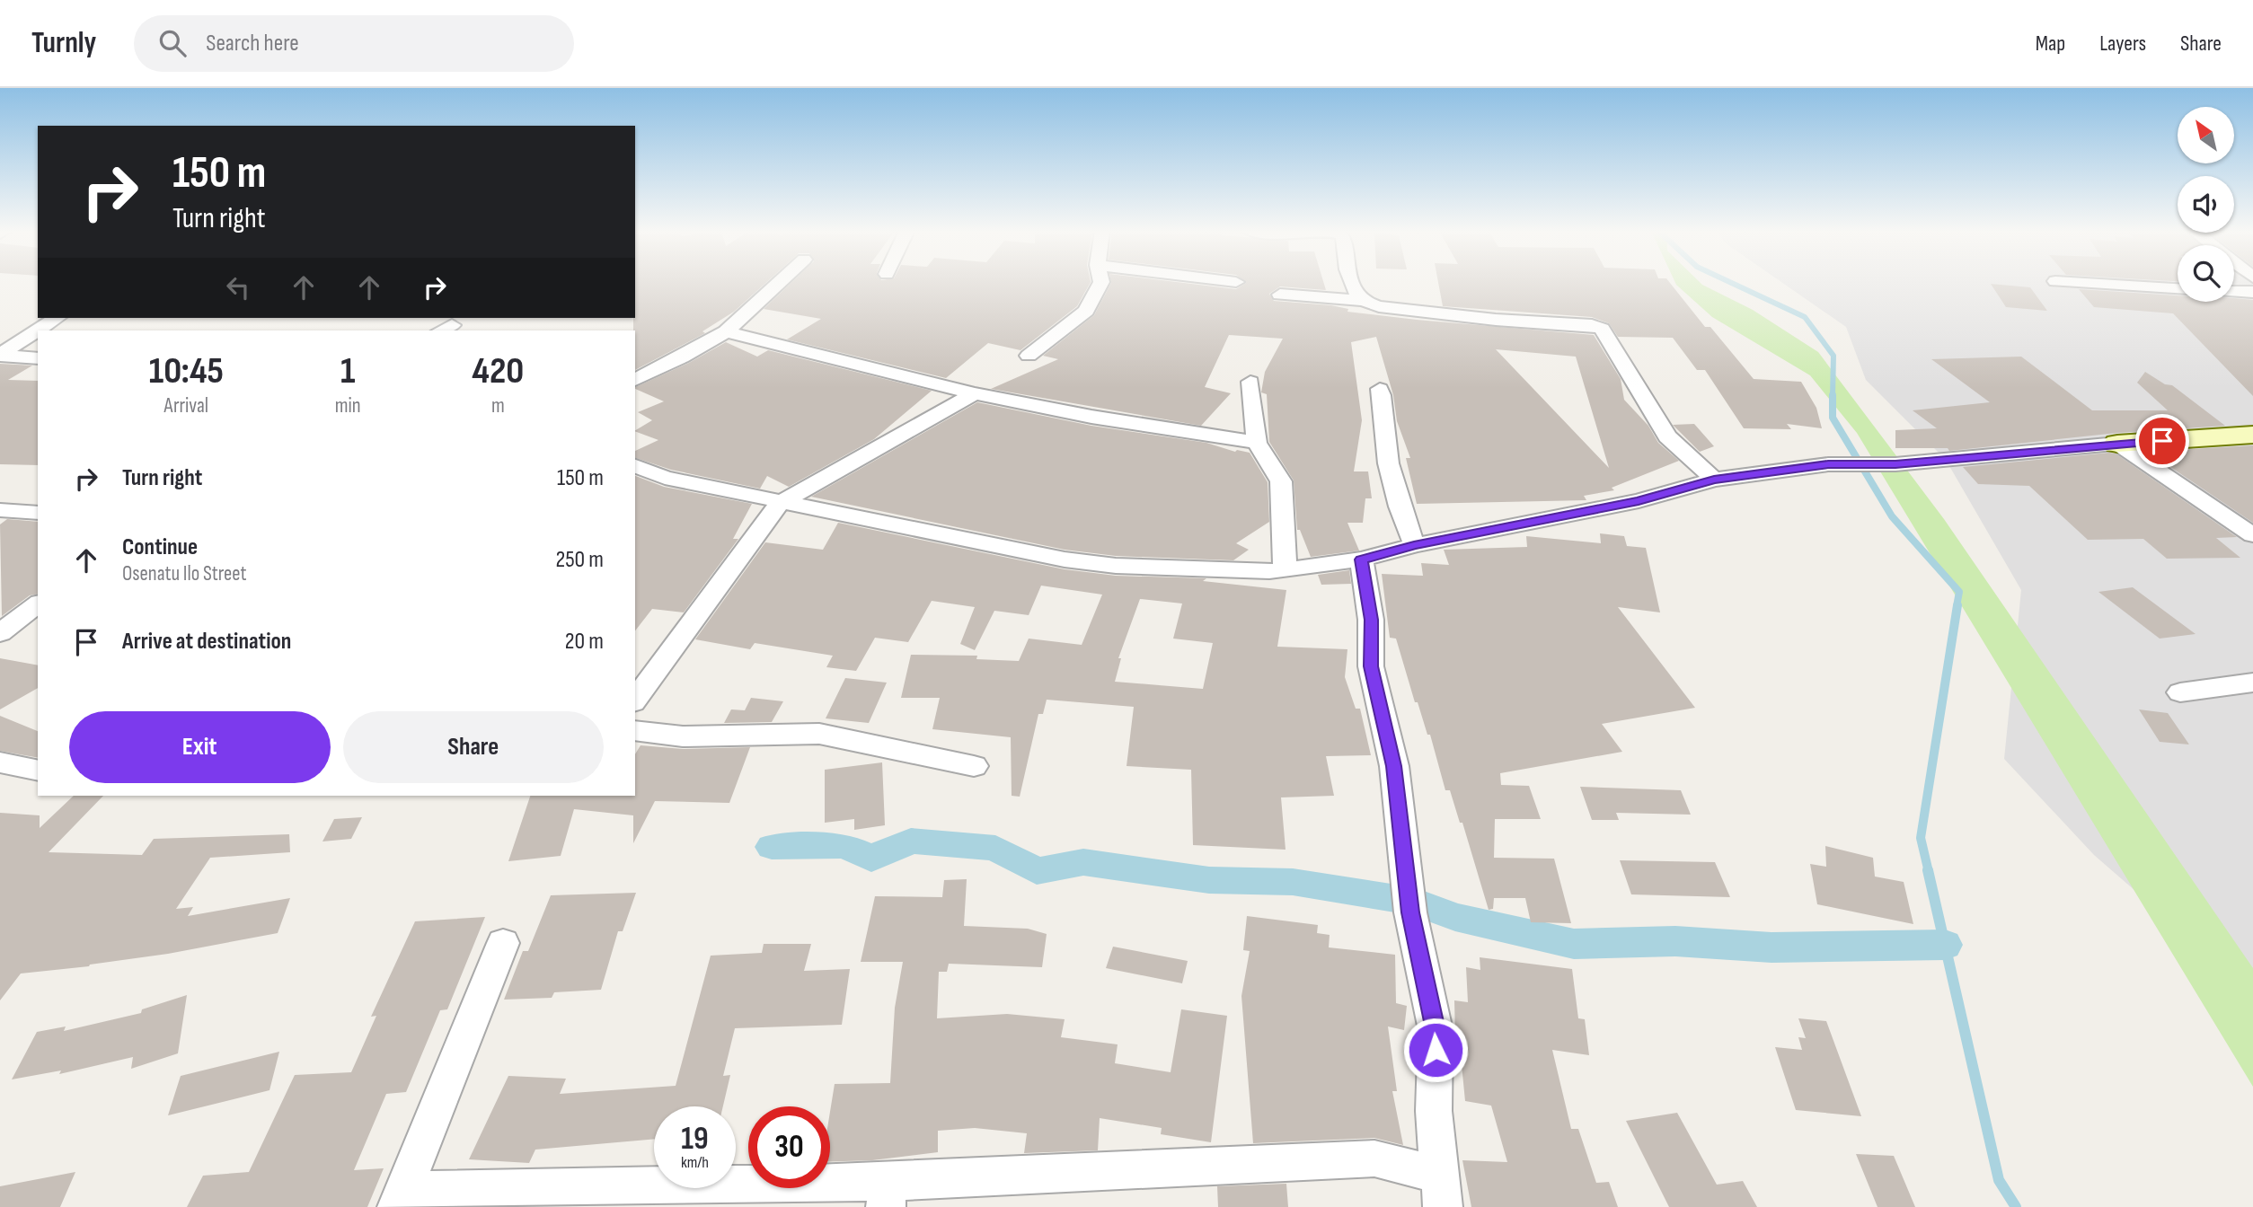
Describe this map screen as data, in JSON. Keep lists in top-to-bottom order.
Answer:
{
  "north": "top left",
  "page": {
    "header": "Turnly",
    "search": "Search here",
    "nav": ["Map", "Layers", "Share"],
    "turn": ["150 m", "Turn right"],
    "eta": [
      "10:45",
      "Arrival",
      "1",
      "min",
      "420",
      "m"
    ],
    "list": [
      {
        "name": "Turn right",
        "value": "150 m"
      },
      {
        "name": "Continue",
        "note": "Osenatu Ilo Street",
        "value": "250 m"
      },
      {
        "name": "Arrive at destination",
        "value": "20 m"
      }
    ],
    "buttons": ["Exit", "Share"],
    "speed": "19 km/h",
    "limit": "30"
  }
}
